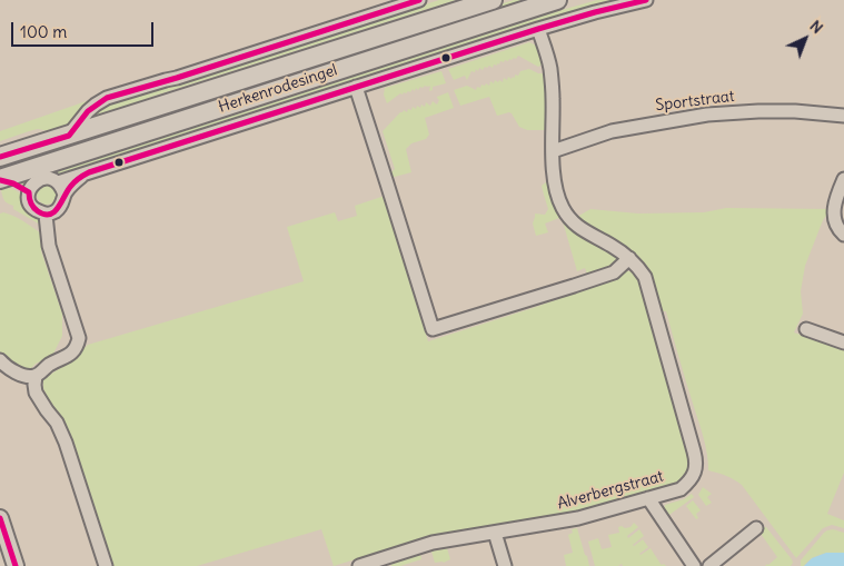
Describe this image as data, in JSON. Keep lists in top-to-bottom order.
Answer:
{
  "streets": {
    "highway": ["Herkenrodesingel"],
    "street": ["Sportstraat", "Alverbergstraat"]
  },
  "crossings": [
    ["Herkenrodesingel", "Alverbergstraat"],
    ["Sportstraat", "Alverbergstraat"]
  ],
  "scale_bar": "100 m",
  "north": "top right"
}
